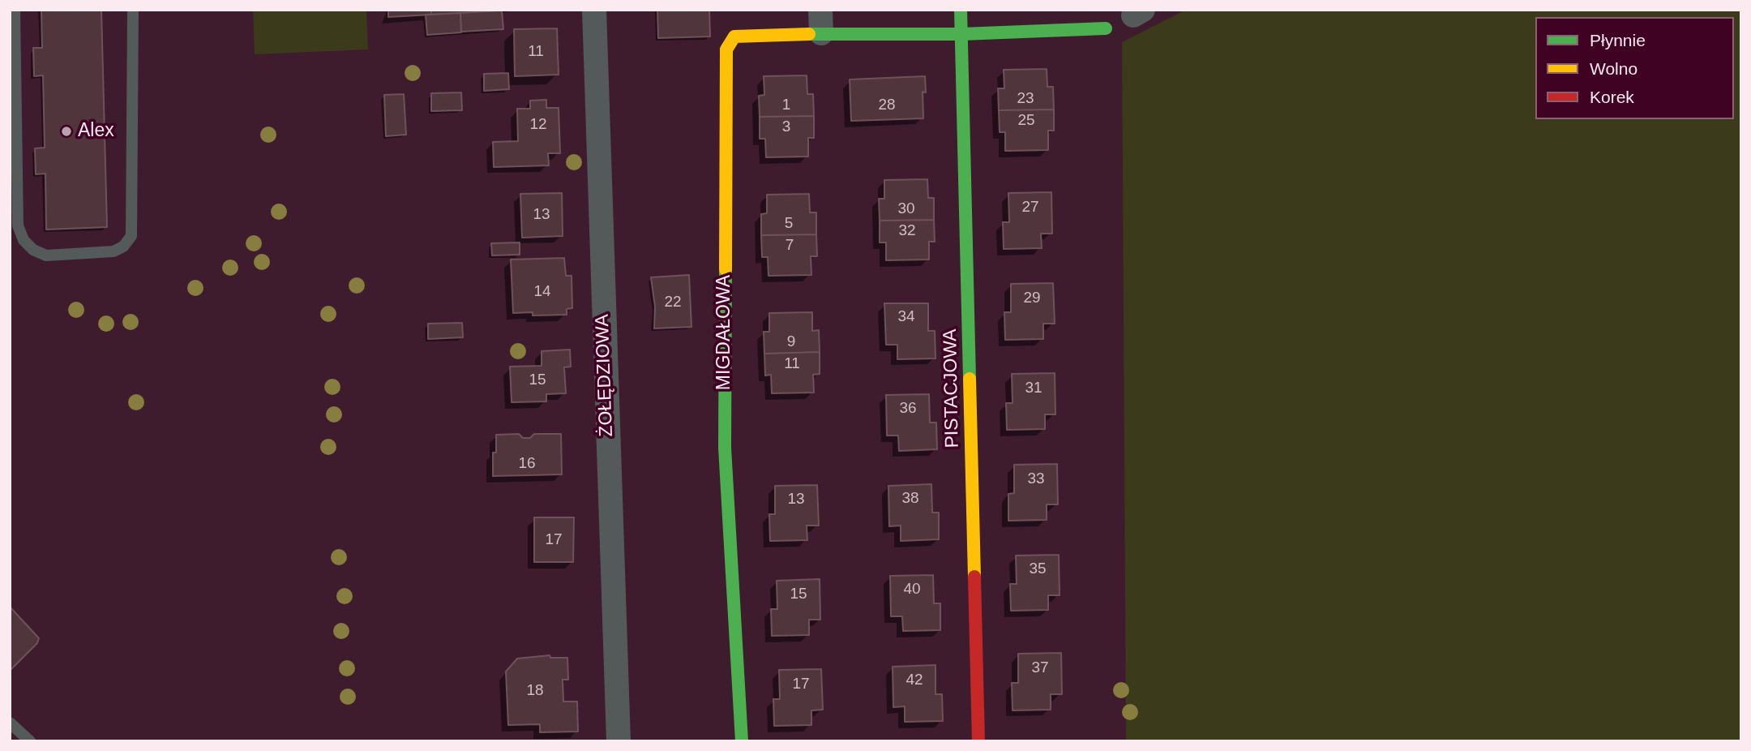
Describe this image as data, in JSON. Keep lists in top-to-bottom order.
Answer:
{
  "streets": {
    "street": ["MIGDAŁOWA", "ŻOŁĘDZIOWA", "PISTACJOWA"]
  },
  "places": ["Alex"],
  "house_numbers": [
    "11",
    "23",
    "1",
    "28",
    "25",
    "12",
    "3",
    "27",
    "30",
    "13",
    "5",
    "32",
    "7",
    "14",
    "29",
    "22",
    "34",
    "9",
    "11",
    "15",
    "31",
    "36",
    "16",
    "33",
    "38",
    "13",
    "17",
    "35",
    "40",
    "15",
    "37",
    "42",
    "17",
    "18"
  ],
  "legend": ["Płynnie", "Wolno", "Korek"]
}
